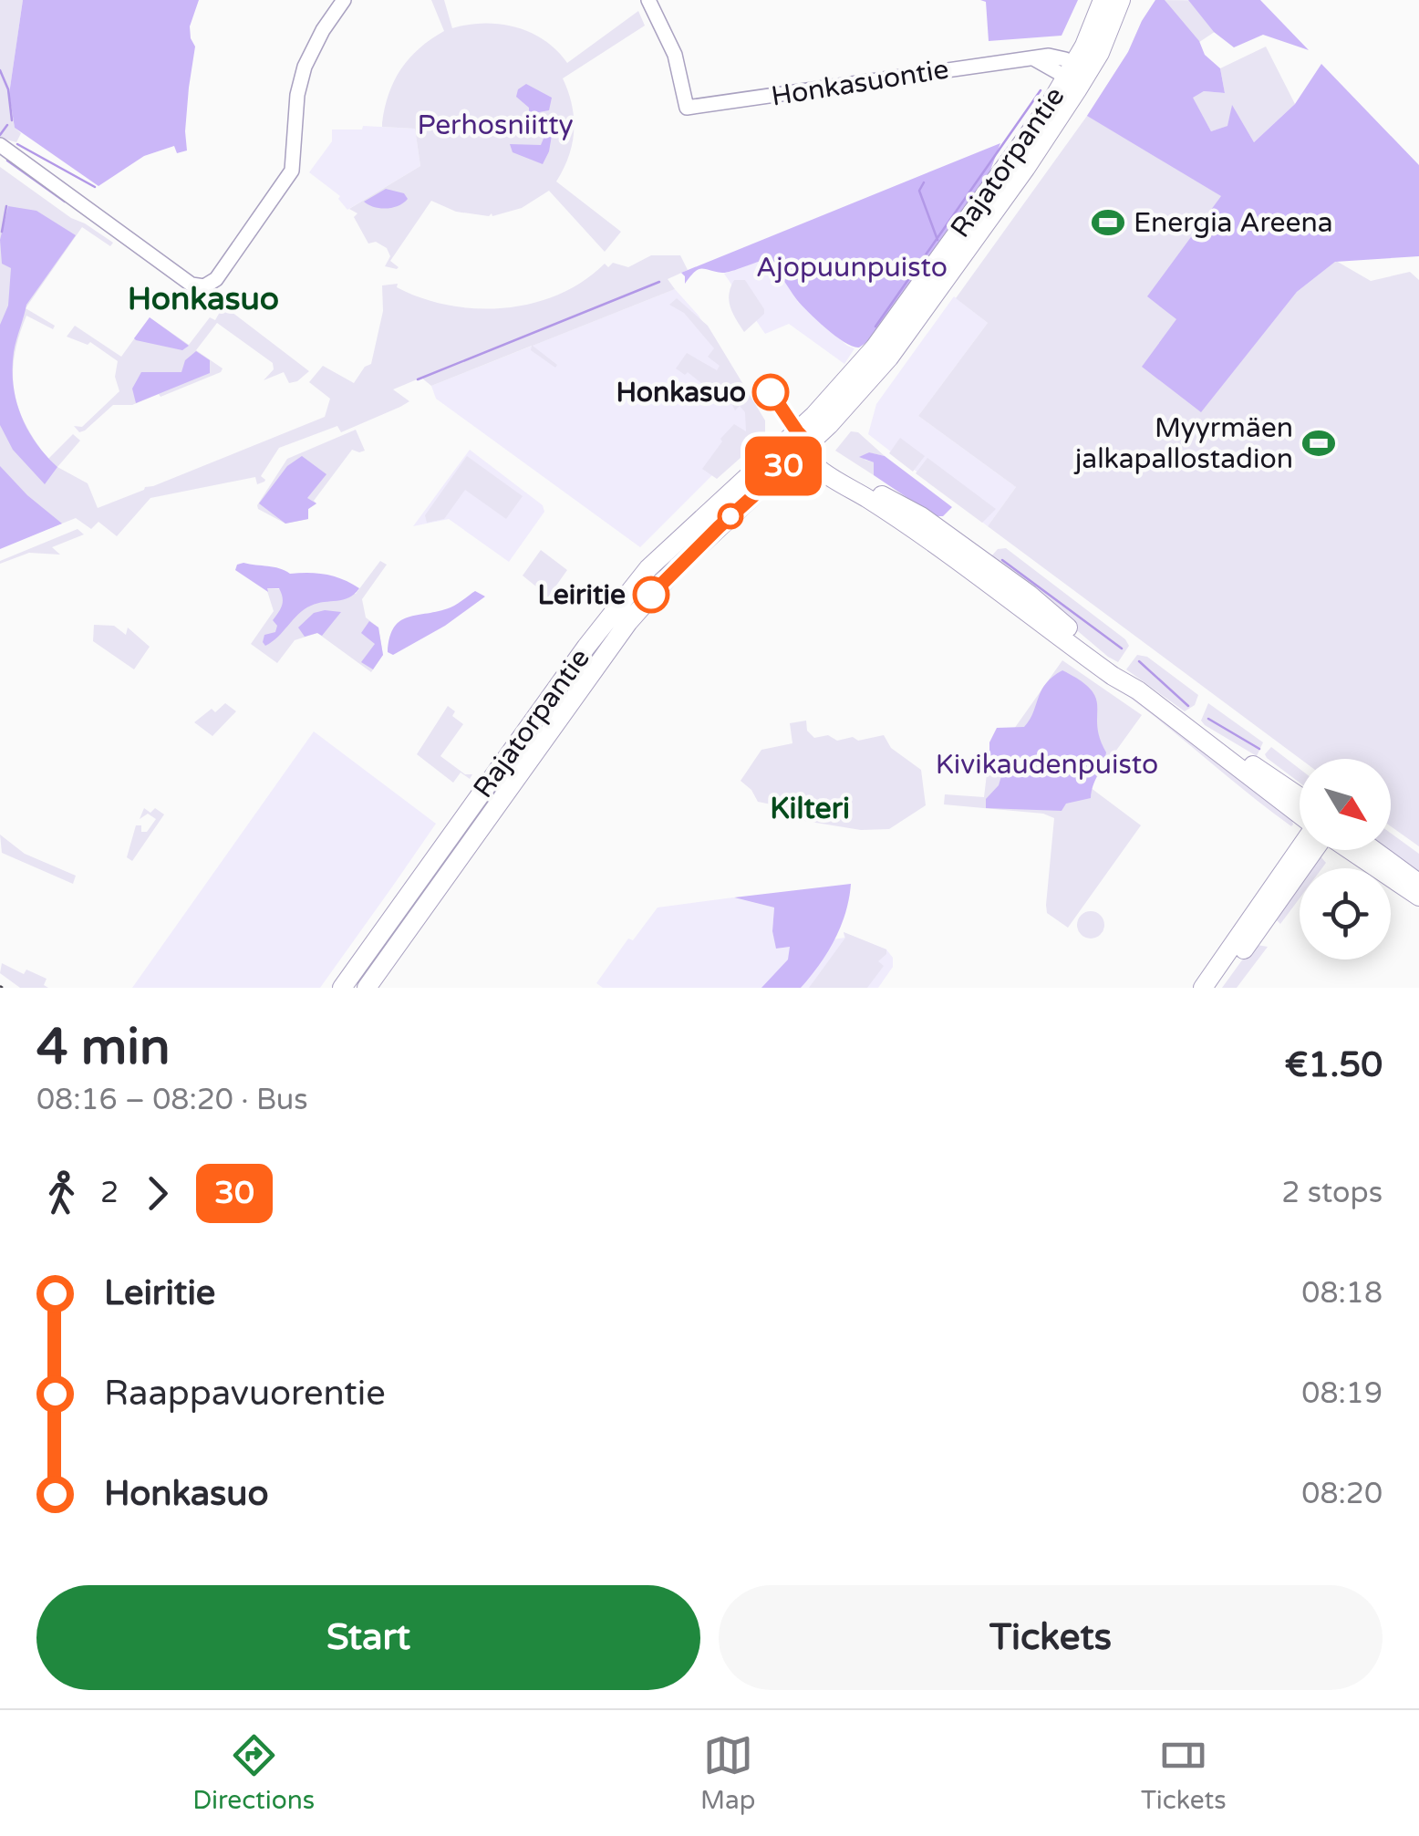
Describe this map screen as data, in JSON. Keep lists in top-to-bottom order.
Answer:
{
  "streets": {
    "main road": ["Rajatorpantie"],
    "street": ["Honkasuontie"]
  },
  "crossings": [
    ["Honkasuontie", "Rajatorpantie"]
  ],
  "districts": ["Honkasuo", "Kilteri"],
  "parks": ["Perhosniitty", "Ajopuunpuisto", "Kivikaudenpuisto"],
  "places": {
    "sports": ["Energia Areena", "Myyrmäen jalkapallostadion"],
    "other": ["Honkasuo", "Leiritie"]
  },
  "lines": ["bus line 30"],
  "north": "bottom right",
  "page": {
    "on_map": "30",
    "heading": ["4 min", "08:16 – 08:20 · Bus", "€1.50"],
    "legs": ["2", "30", "2 stops"],
    "list": [
      {
        "name": "Leiritie",
        "value": "08:18"
      },
      {
        "name": "Raappavuorentie",
        "value": "08:19"
      },
      {
        "name": "Honkasuo",
        "value": "08:20"
      }
    ],
    "buttons": ["Start", "Tickets"],
    "tabs": ["Directions", "Map", "Tickets"]
  }
}
